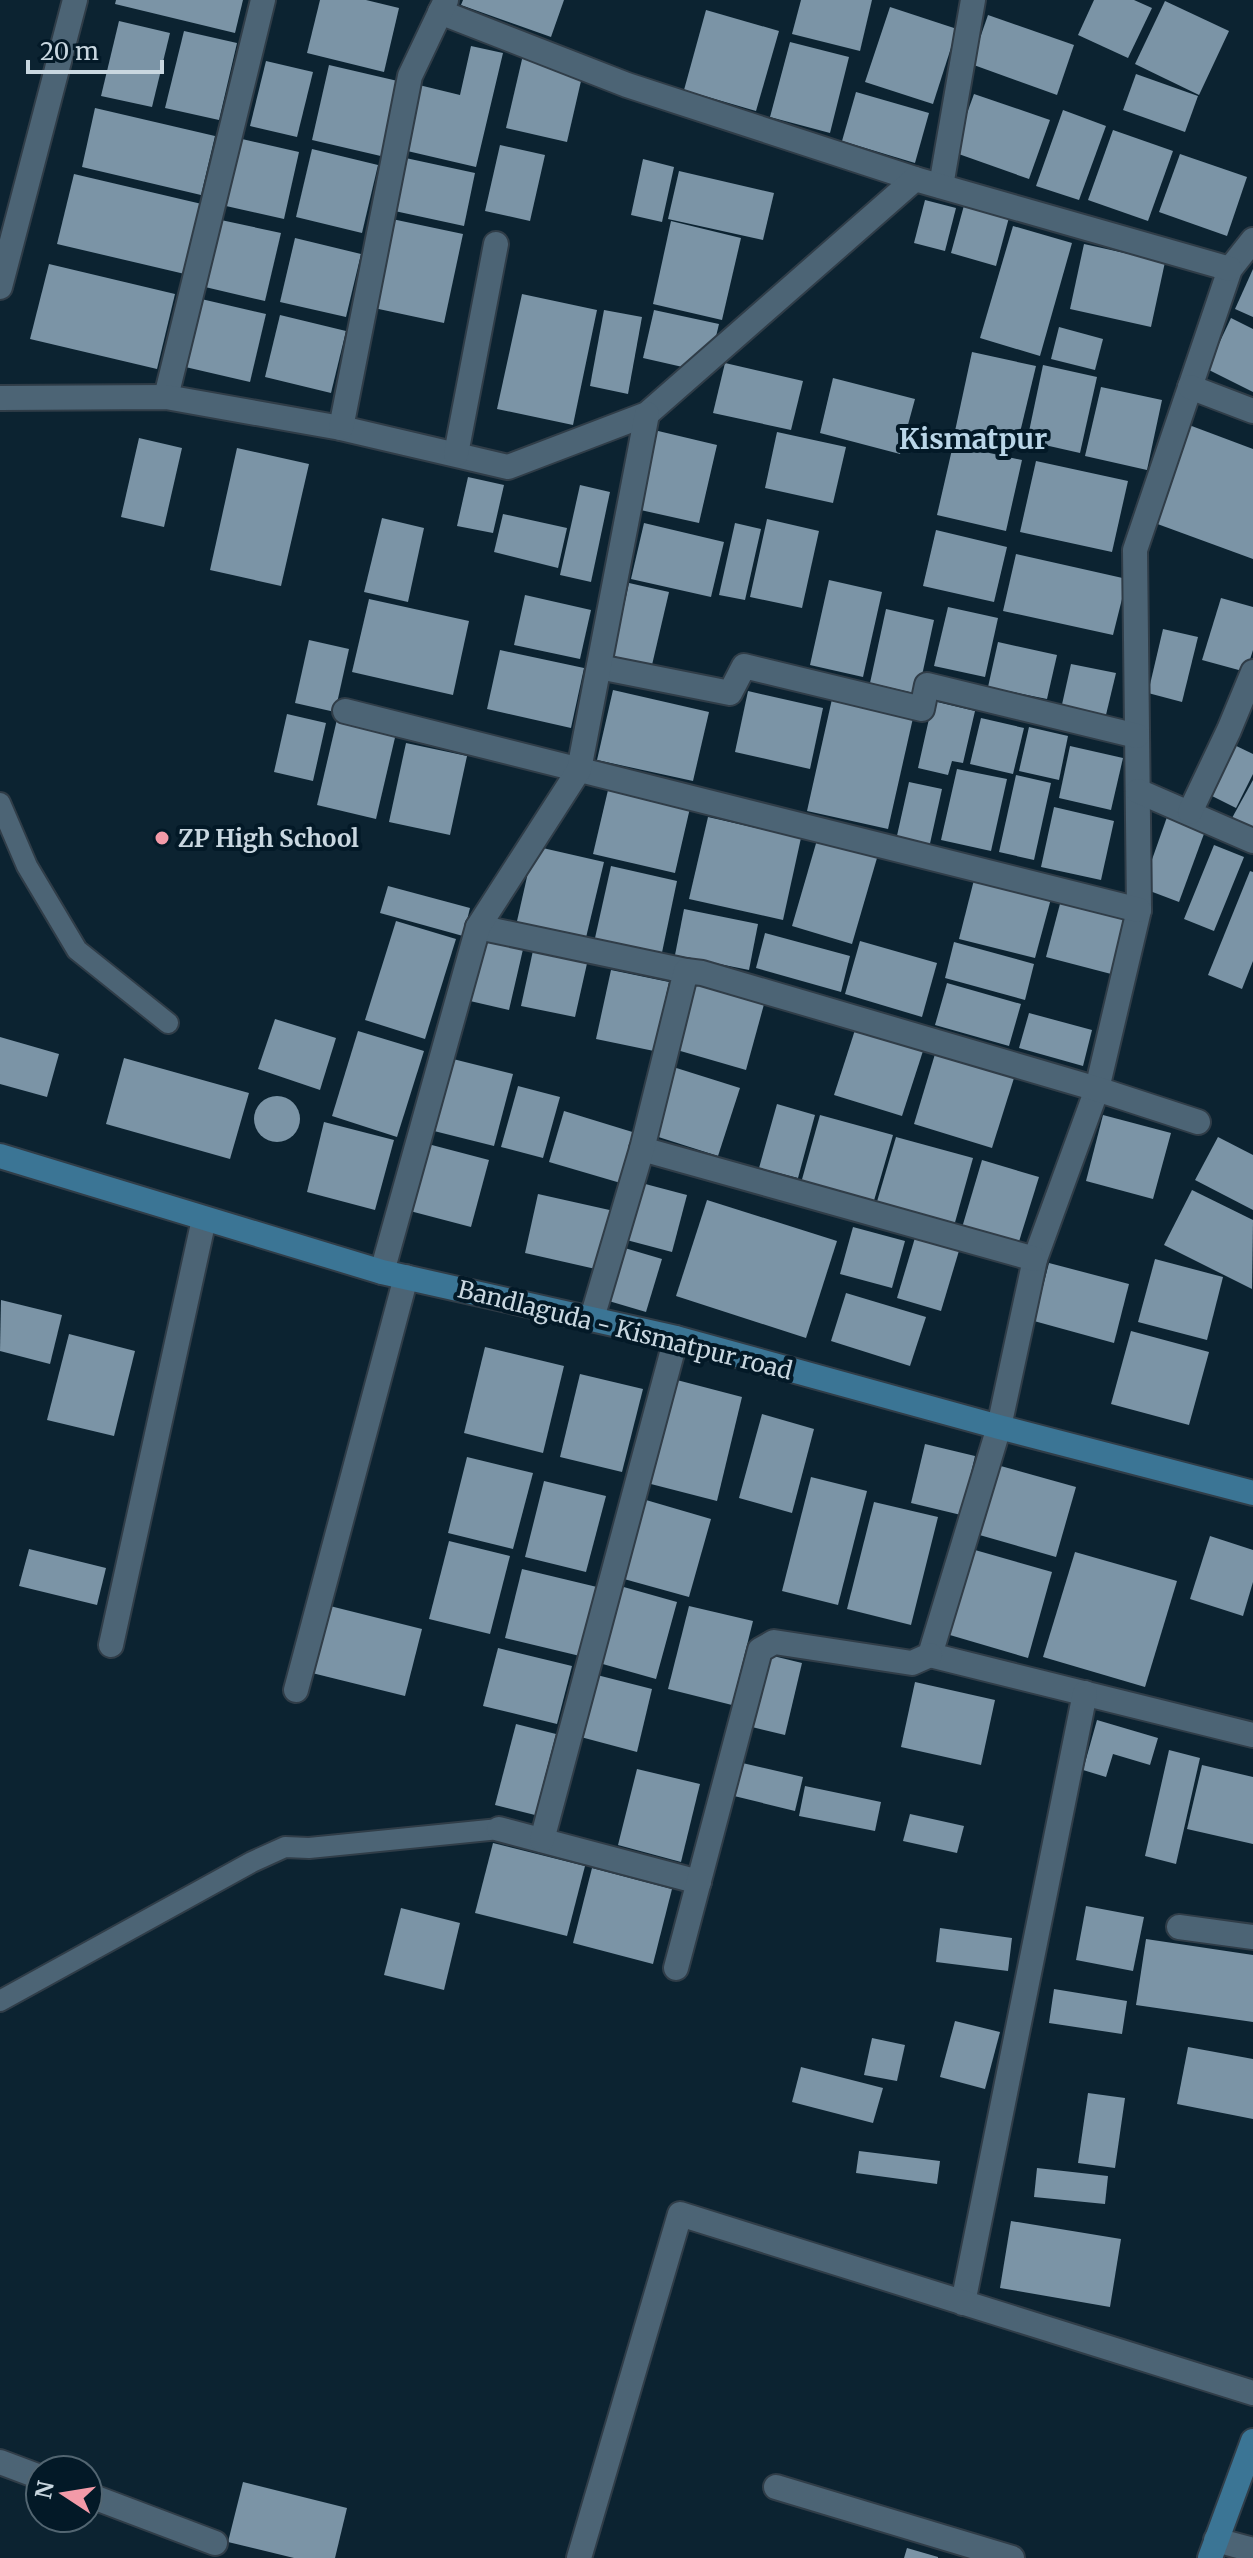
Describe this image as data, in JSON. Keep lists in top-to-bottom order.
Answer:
{
  "streets": {
    "street": ["Bandlaguda - Kismatpur road"]
  },
  "districts": ["Kismatpur"],
  "places": ["ZP High School"],
  "scale_bar": "20 m",
  "north": "left"
}
